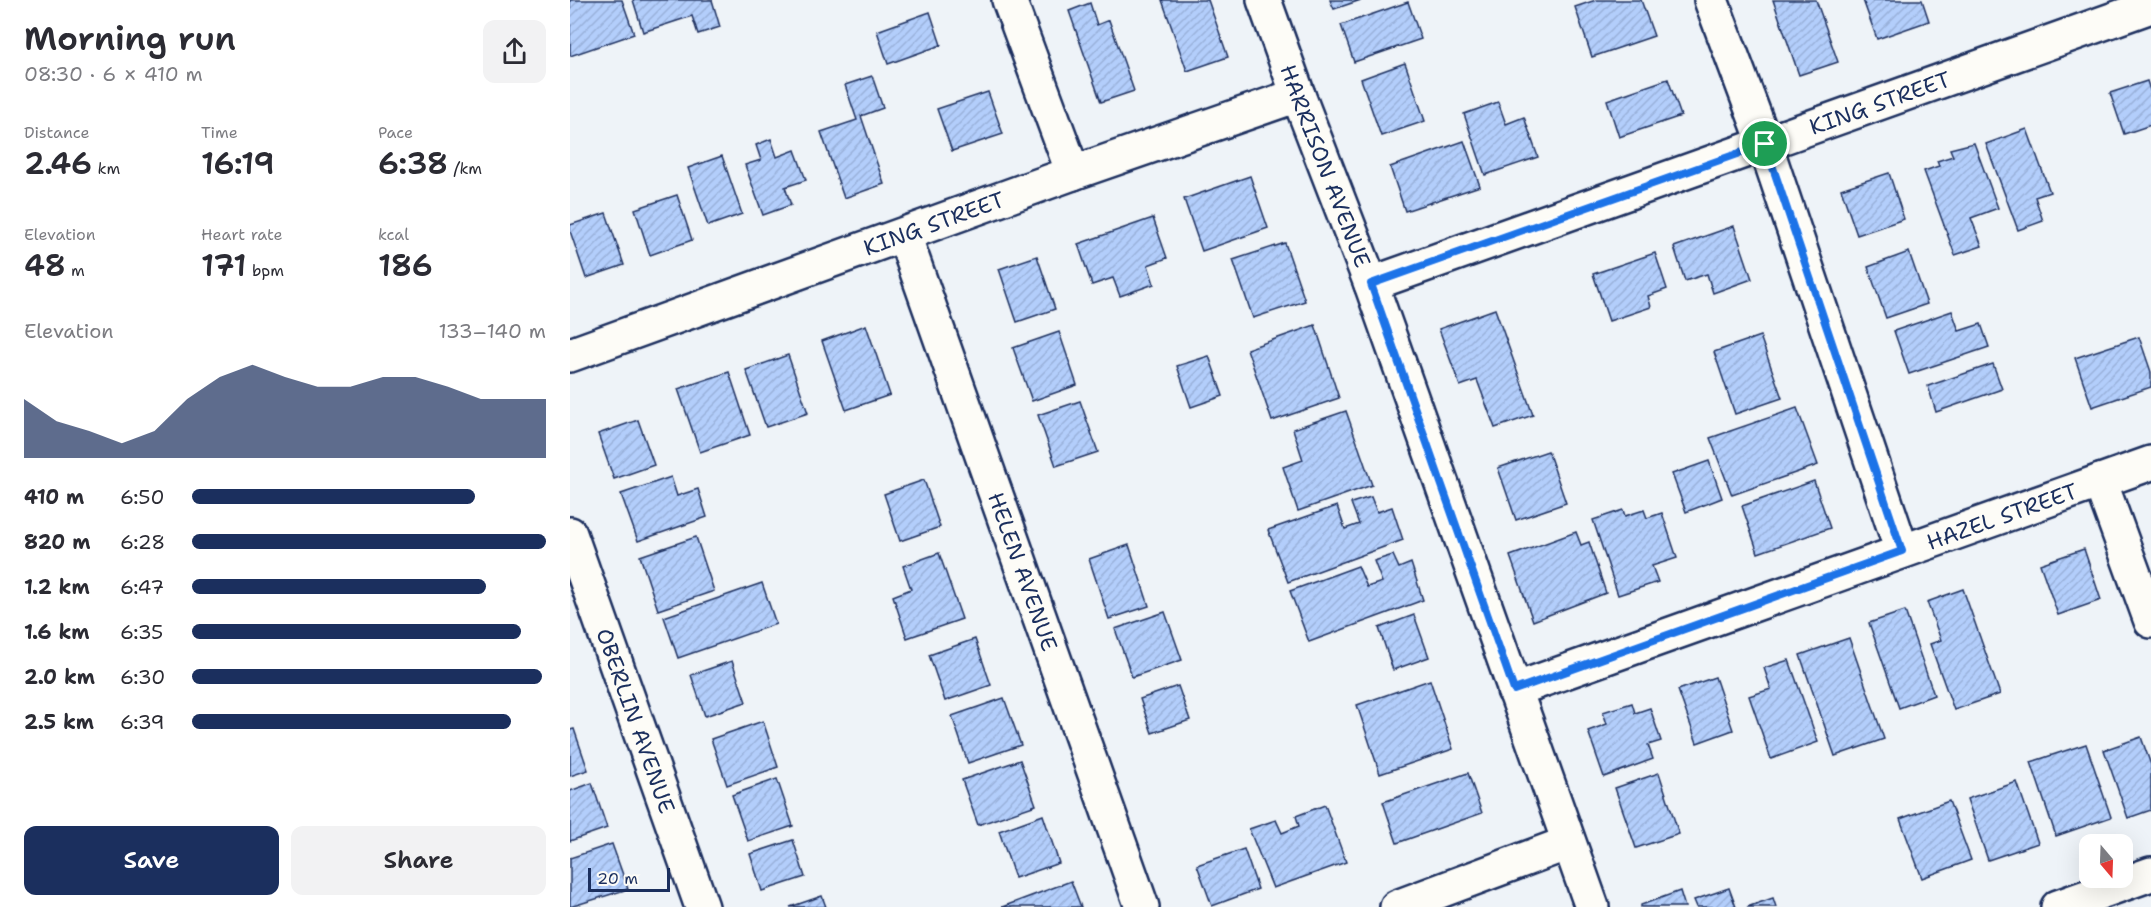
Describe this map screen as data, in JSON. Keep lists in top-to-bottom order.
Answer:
{
  "streets": {
    "street": [
      "KING STREET",
      "HARRISON AVENUE",
      "HAZEL STREET",
      "HELEN AVENUE",
      "OBERLIN AVENUE"
    ]
  },
  "crossings": [
    ["KING STREET", "HARRISON AVENUE"],
    ["KING STREET", "HELEN AVENUE"],
    ["HARRISON AVENUE", "HAZEL STREET"]
  ],
  "scale_bar": "20 m",
  "north": "bottom",
  "page": {
    "heading": ["Morning run", "08:30 · 6 × 410 m"],
    "stats": [
      ["Distance", "2.46 km"],
      ["Time", "16:19"],
      ["Pace", "6:38 /km"],
      ["Elevation", "48 m"],
      ["Heart rate", "171 bpm"],
      ["kcal", "186"]
    ],
    "chart": ["Elevation", "133–140 m"],
    "list": [
      {
        "name": "410 m",
        "note": "6:50"
      },
      {
        "name": "820 m",
        "note": "6:28"
      },
      {
        "name": "1.2 km",
        "note": "6:47"
      },
      {
        "name": "1.6 km",
        "note": "6:35"
      },
      {
        "name": "2.0 km",
        "note": "6:30"
      },
      {
        "name": "2.5 km",
        "note": "6:39"
      }
    ],
    "buttons": ["Save", "Share"],
    "scale": "20 m"
  }
}
